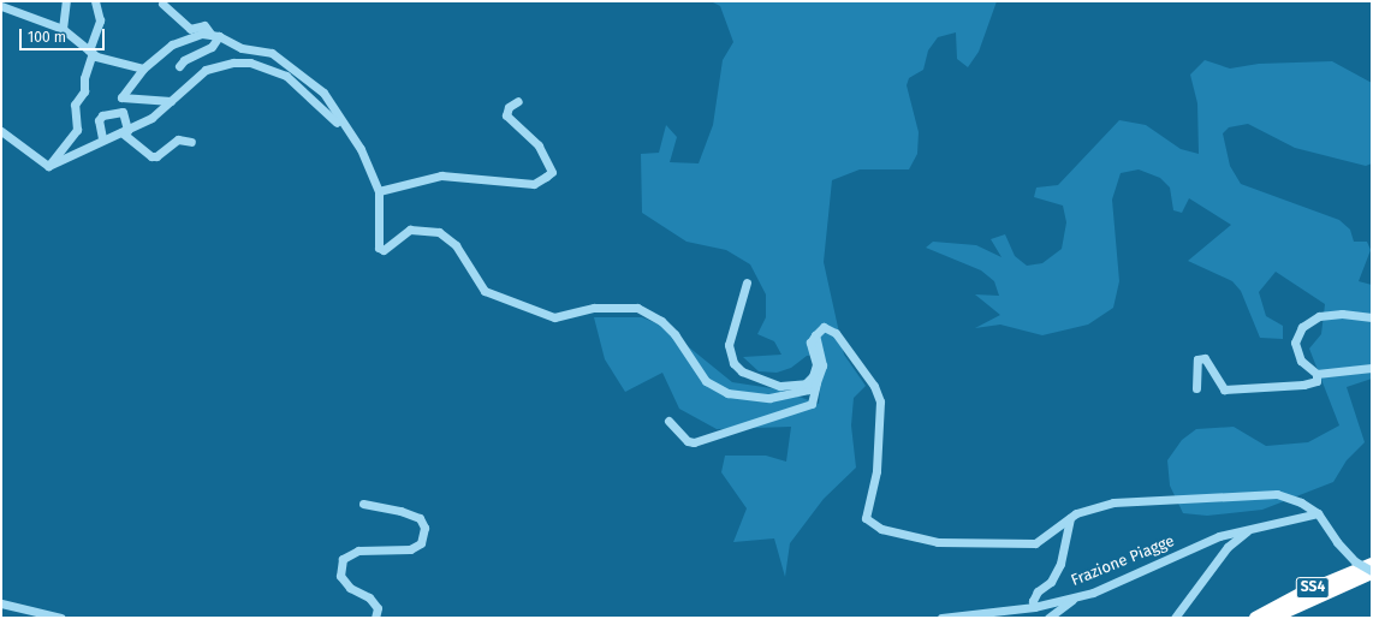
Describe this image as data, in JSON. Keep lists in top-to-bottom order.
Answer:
{
  "streets": {
    "highway": ["SS4"],
    "street": ["Frazione Piagge"]
  },
  "scale_bar": "100 m"
}
